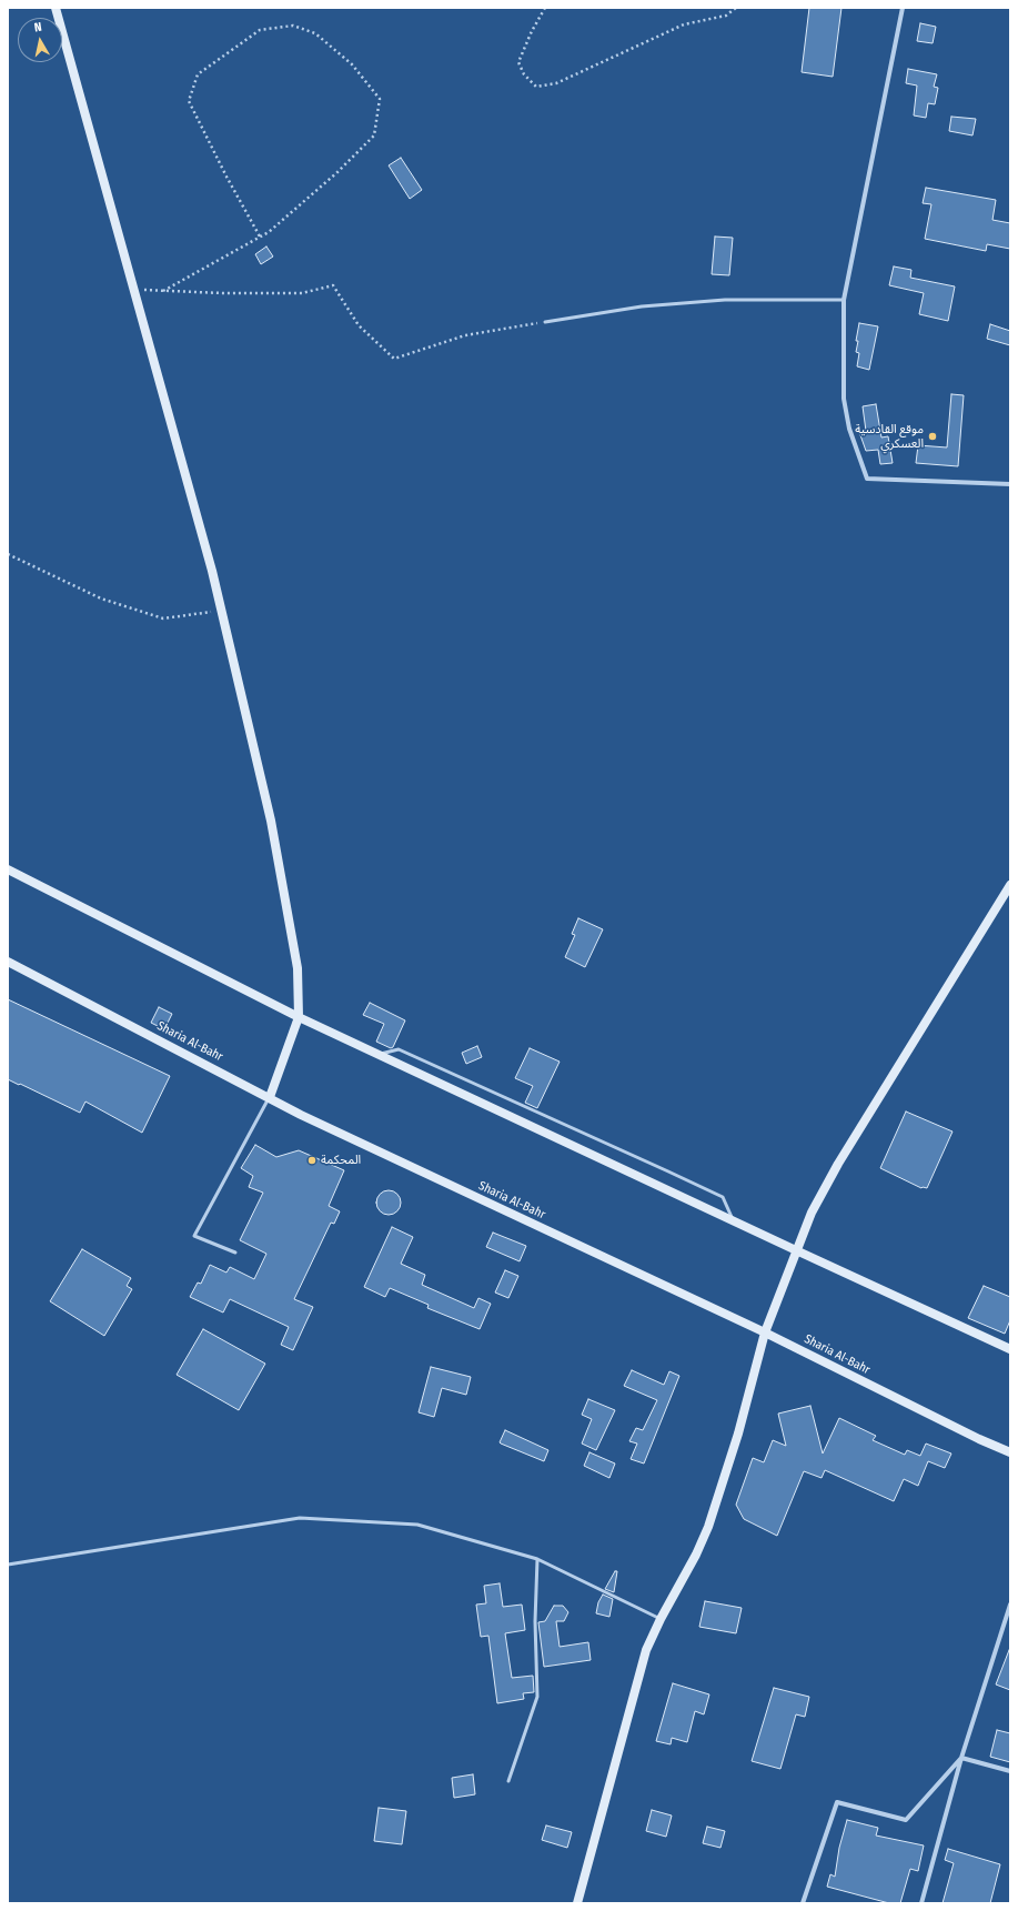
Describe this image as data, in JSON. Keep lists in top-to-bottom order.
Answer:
{
  "streets": {
    "street": ["Sharia Al-Bahr"]
  },
  "places": ["موقع القادسية العسكري", "المحكمة"],
  "north": "top"
}
